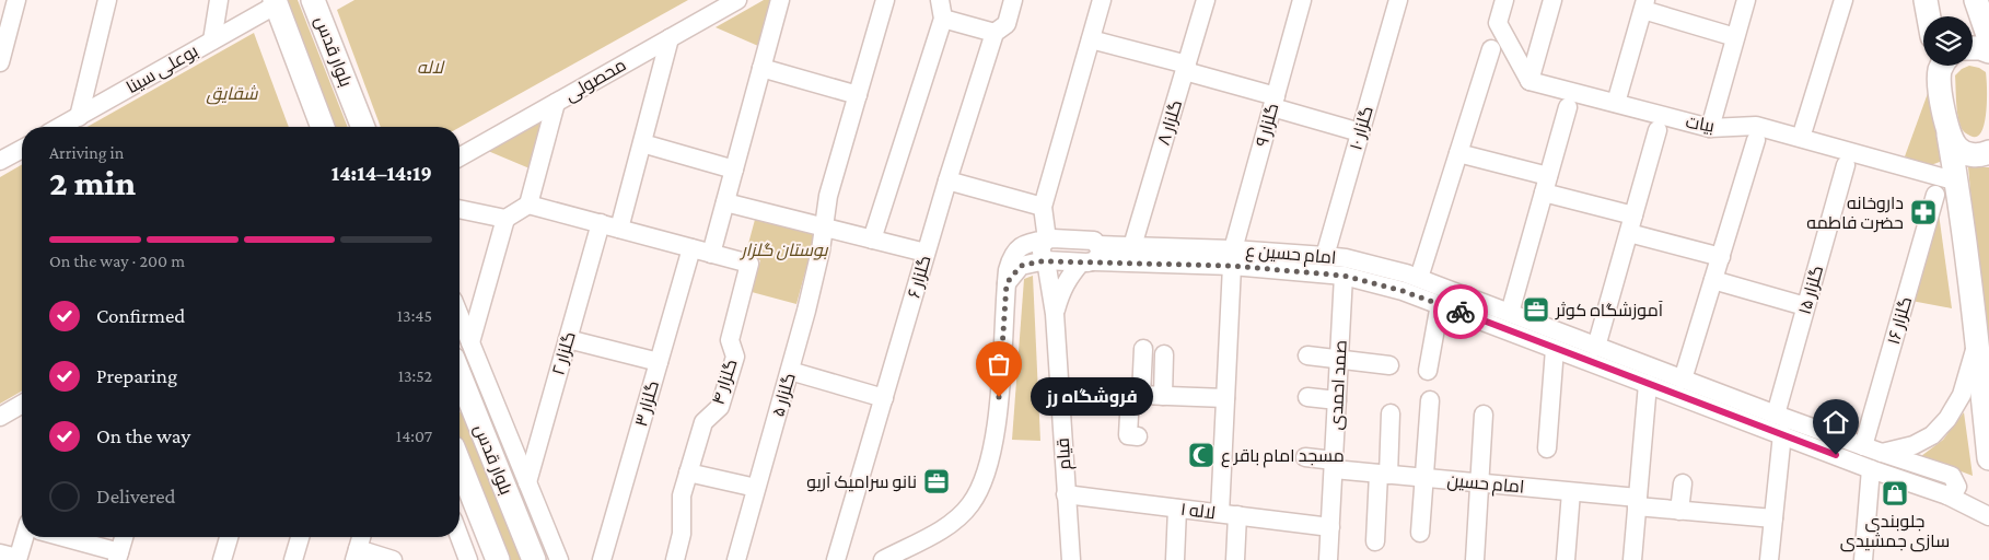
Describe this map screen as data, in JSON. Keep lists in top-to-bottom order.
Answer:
{
  "streets": {
    "main road": ["بلوار قدس"],
    "street": [
      "بوعلی سینا",
      "محصولی",
      "گلزار ۸",
      "بیات",
      "گلزار ۹",
      "گلزار ۱۰",
      "امام حسین ع",
      "گلزار ۶",
      "گلزار ۱۵",
      "گلزار ۱۶",
      "گلزار ۲",
      "گلزار ۴",
      "صمد احمدی",
      "گلزار ۵",
      "گلزار ۳",
      "قیام",
      "امام حسین",
      "لاله ۱"
    ]
  },
  "crossings": [
    ["بلوار قدس", "بوعلی سینا"],
    ["گلزار ۸", "امام حسین ع"],
    ["گلزار ۹", "امام حسین ع"],
    ["گلزار ۹", "لاله ۱"],
    ["گلزار ۱۰", "امام حسین ع"],
    ["امام حسین ع", "گلزار ۱۵"],
    ["امام حسین ع", "گلزار ۱۶"],
    ["امام حسین ع", "صمد احمدی"],
    ["امام حسین ع", "قیام"],
    ["صمد احمدی", "امام حسین"],
    ["صمد احمدی", "لاله ۱"],
    ["قیام", "لاله ۱"]
  ],
  "parks": ["لاله", "شقایق", "بوستان گلزار"],
  "places": {
    "pharmacy": ["داروخانه حضرت فاطمه"],
    "office": ["آموزشگاه کوثر", "نانو سرامیک آریو"],
    "other": ["فروشگاه رز"],
    "mosque": ["مسجد امام باقر ع"],
    "shop": ["جلوبندی سازی جمشیدی"]
  },
  "page": {
    "heading": ["2 min", "Arriving in", "14:14–14:19"],
    "bar": "On the way · 200 m",
    "list": [
      ["Confirmed", "13:45"],
      ["Preparing", "13:52"],
      ["On the way", "14:07"],
      "Delivered"
    ],
    "bubble": "فروشگاه رز"
  }
}
